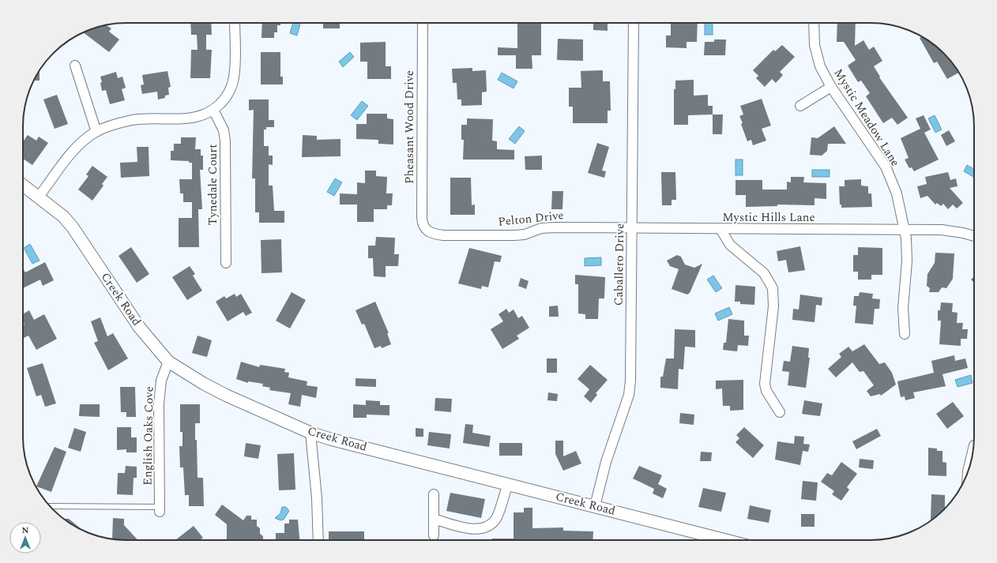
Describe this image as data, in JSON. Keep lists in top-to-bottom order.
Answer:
{
  "streets": {
    "street": [
      "Mystic Meadow Lane",
      "Pheasant Wood Drive",
      "Tynedale Court",
      "Mystic Hills Lane",
      "Pelton Drive",
      "Caballero Drive",
      "Creek Road",
      "English Oaks Cove"
    ]
  },
  "crossings": [
    ["Mystic Meadow Lane", "Mystic Hills Lane"],
    ["Pheasant Wood Drive", "Pelton Drive"],
    ["Mystic Hills Lane", "Pelton Drive"],
    ["Mystic Hills Lane", "Caballero Drive"],
    ["Pelton Drive", "Caballero Drive"],
    ["Caballero Drive", "Creek Road"],
    ["Creek Road", "English Oaks Cove"]
  ],
  "north": "top"
}
